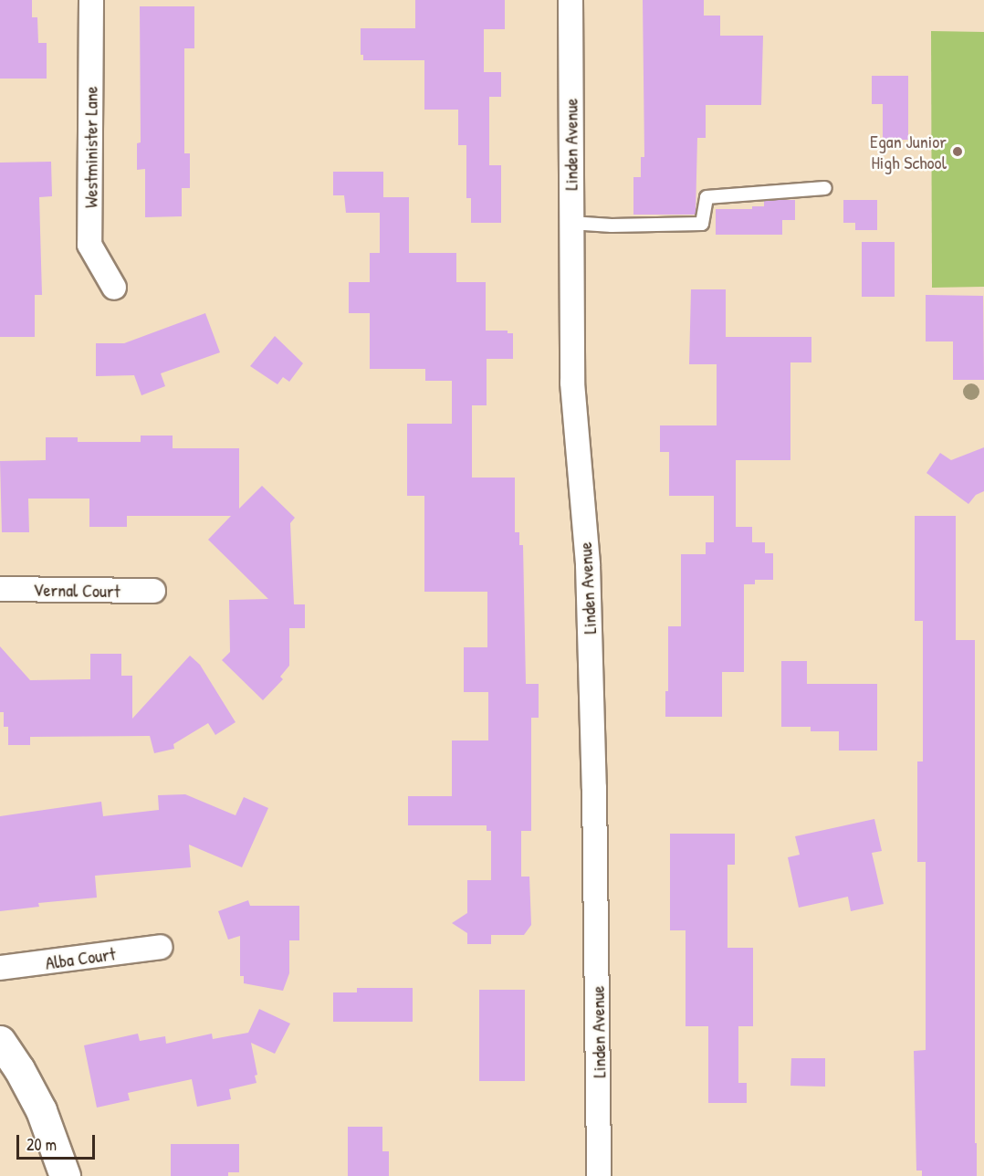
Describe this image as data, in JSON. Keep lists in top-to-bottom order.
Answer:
{
  "streets": {
    "street": [
      "Linden Avenue",
      "Westminister Lane",
      "Vernal Court",
      "Alba Court"
    ]
  },
  "places": ["Egan Junior High School"],
  "scale_bar": "20 m"
}
